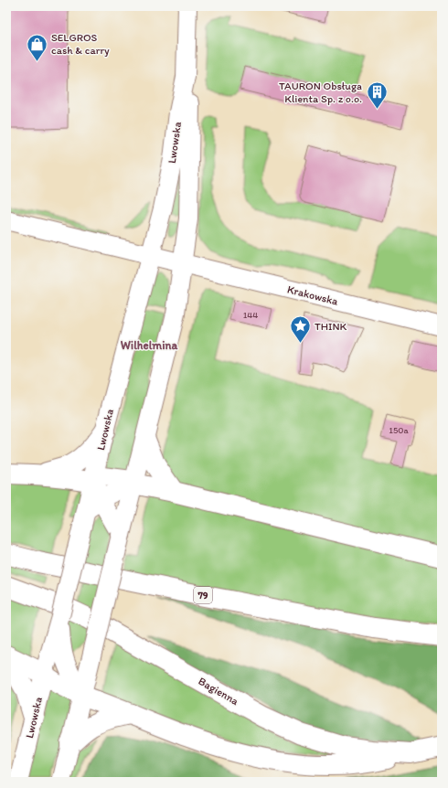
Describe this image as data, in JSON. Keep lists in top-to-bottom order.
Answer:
{
  "streets": {
    "main road": ["79", "Bagienna"],
    "street": ["Lwowska", "Krakowska"]
  },
  "crossings": [
    ["Lwowska", "Krakowska"]
  ],
  "districts": ["Wilhelmina"],
  "places": {
    "shop": ["SELGROS cash & carry"],
    "building": ["TAURON Obsługa Klienta Sp. z o.o."],
    "place": ["THINK"]
  },
  "house_numbers": ["144", "150a"]
}
